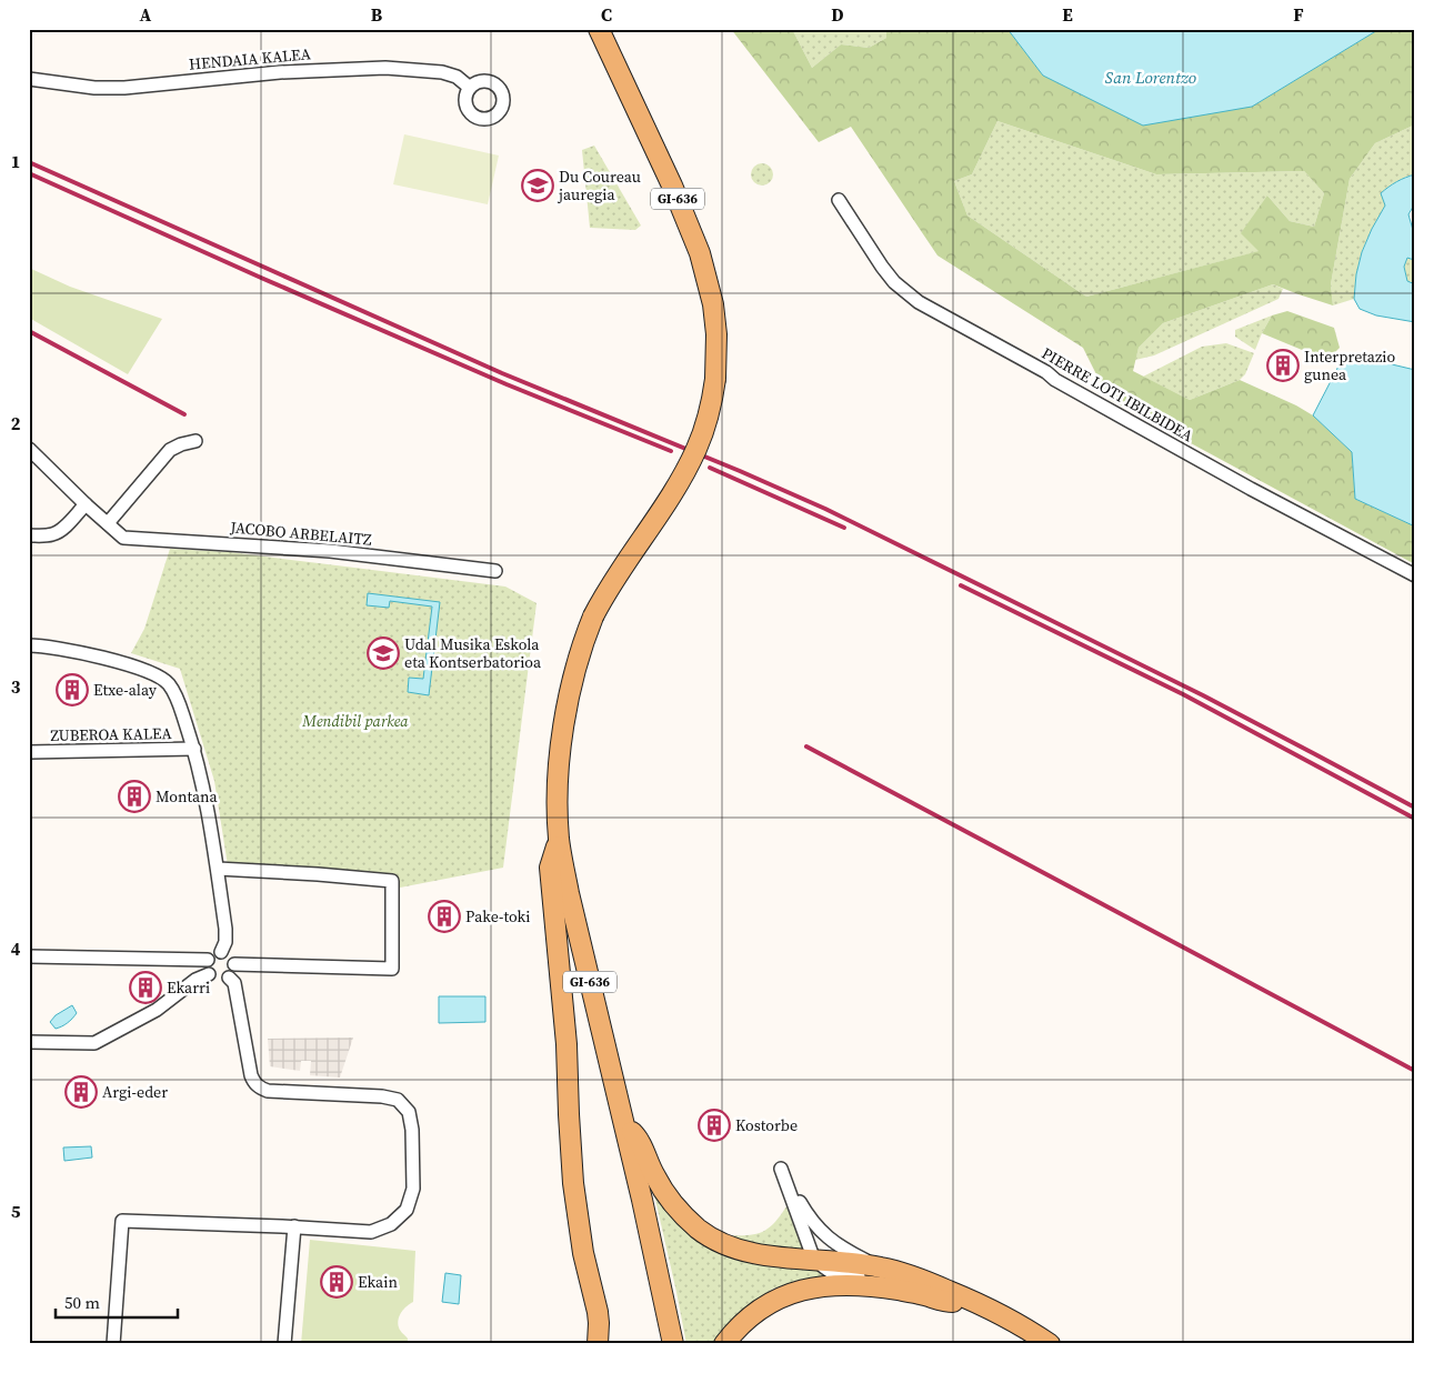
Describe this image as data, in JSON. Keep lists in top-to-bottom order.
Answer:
{
  "streets": {
    "main road": ["GI-636"],
    "street": [
      "HENDAIA KALEA",
      "PIERRE LOTI IBILBIDEA",
      "JACOBO ARBELAITZ",
      "ZUBEROA KALEA"
    ]
  },
  "water": ["San Lorentzo"],
  "parks": ["Mendibil parkea"],
  "places": {
    "school or university": ["Du Coureau jauregia", "Udal Musika Eskola eta Kontserbatorioa"],
    "building": [
      "Interpretazio gunea",
      "Etxe-alay",
      "Montana",
      "Pake-toki",
      "Ekarri",
      "Argi-eder",
      "Kostorbe",
      "Ekain"
    ]
  },
  "scale_bar": "50 m",
  "grid": {
    "columns": [
      "A",
      "B",
      "C",
      "D",
      "E",
      "F"
    ],
    "rows": [
      "1",
      "2",
      "3",
      "4",
      "5"
    ]
  }
}
